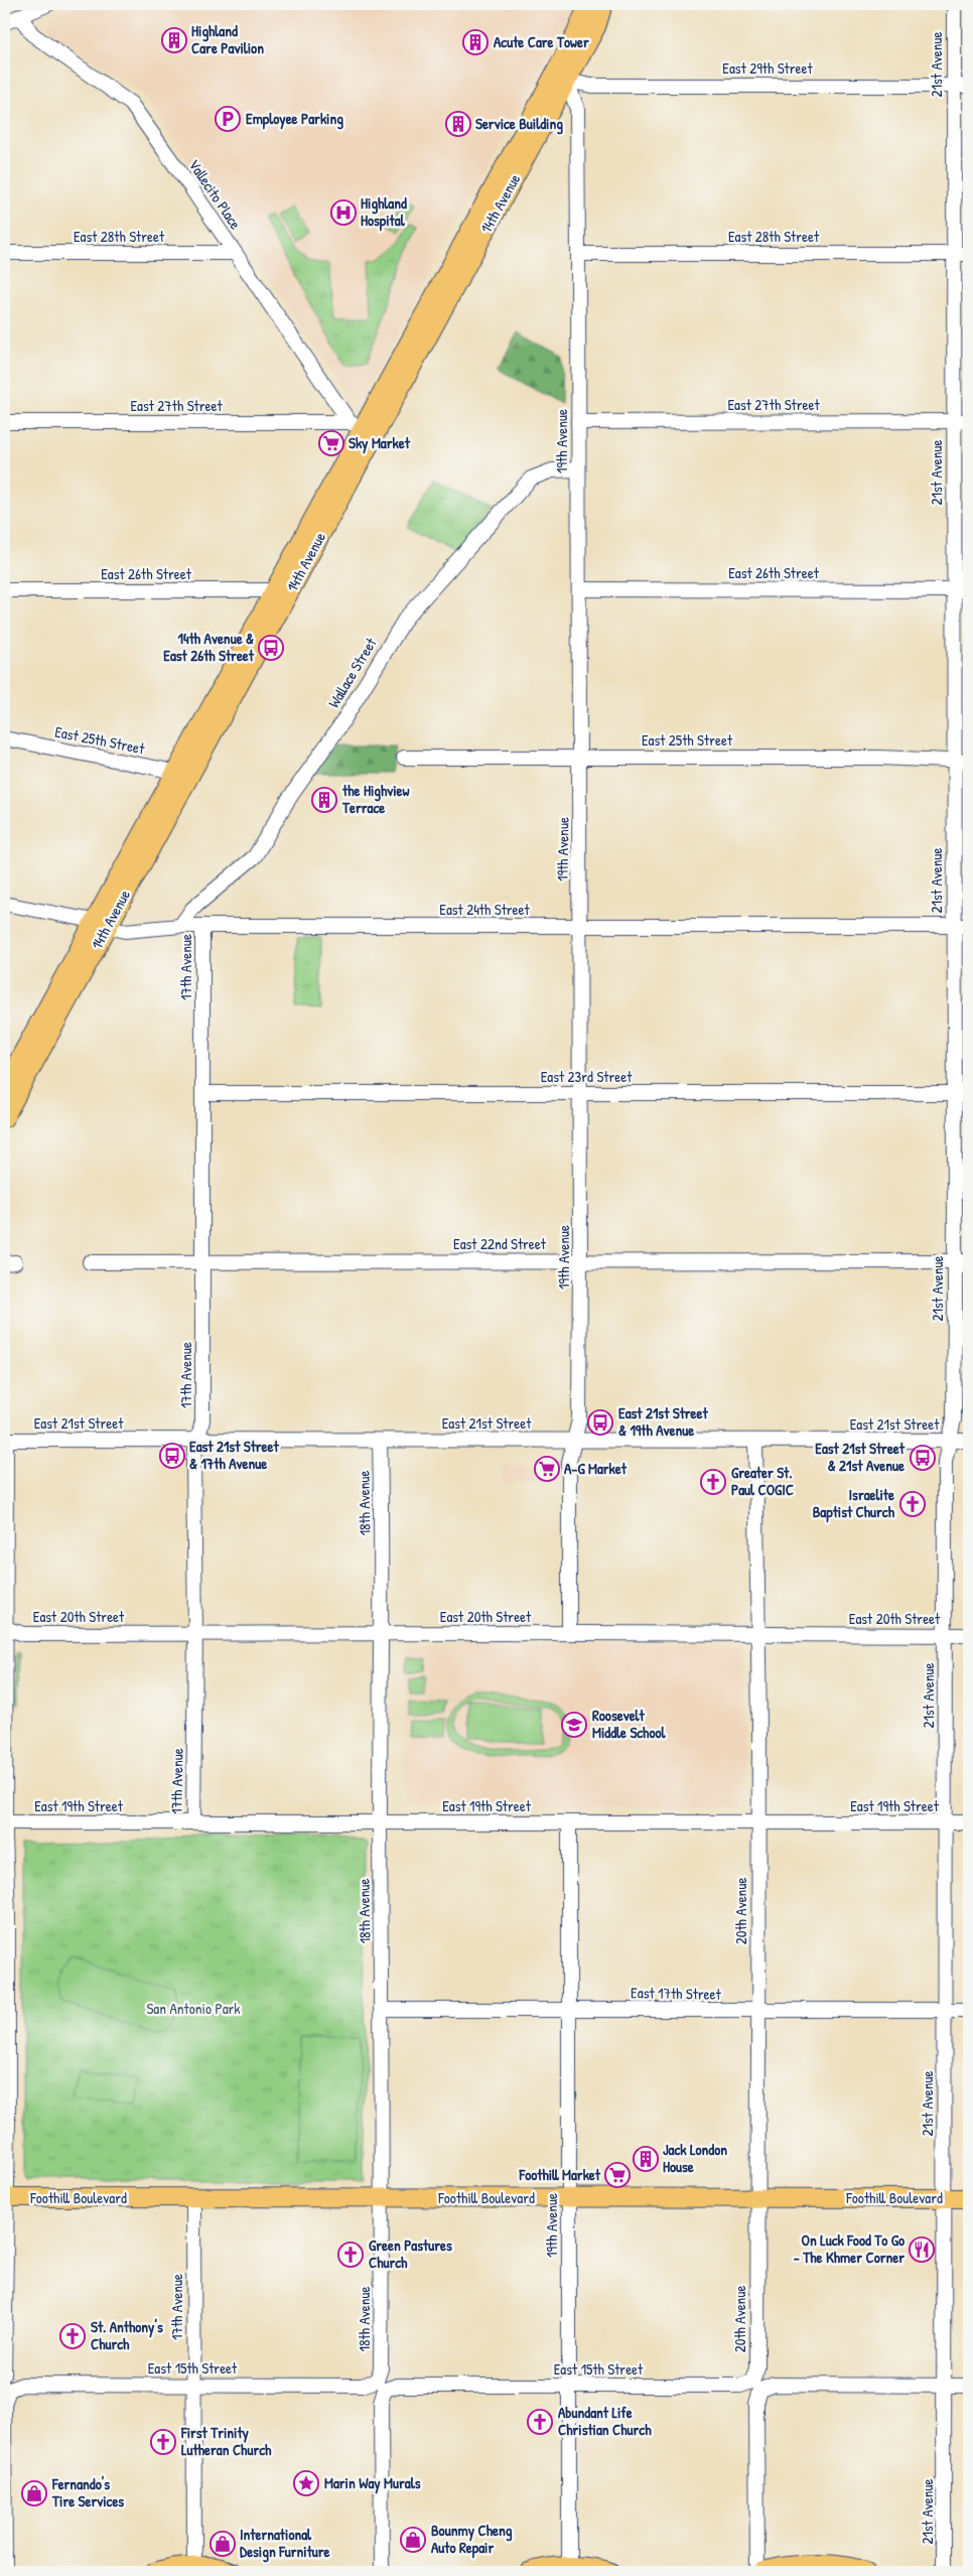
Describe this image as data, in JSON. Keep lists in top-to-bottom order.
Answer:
{
  "streets": {
    "main road": ["14th Avenue", "Foothill Boulevard"],
    "street": [
      "21st Avenue",
      "East 29th Street",
      "Vallecito Place",
      "East 28th Street",
      "East 27th Street",
      "19th Avenue",
      "East 26th Street",
      "Wallace Street",
      "East 25th Street",
      "East 24th Street",
      "17th Avenue",
      "East 23rd Street",
      "East 22nd Street",
      "East 21st Street",
      "18th Avenue",
      "East 20th Street",
      "East 19th Street",
      "20th Avenue",
      "East 17th Street",
      "East 15th Street"
    ]
  },
  "crossings": [
    ["21st Avenue", "East 29th Street"],
    ["21st Avenue", "East 28th Street"],
    ["21st Avenue", "East 27th Street"],
    ["21st Avenue", "East 26th Street"],
    ["21st Avenue", "East 25th Street"],
    ["21st Avenue", "East 24th Street"],
    ["21st Avenue", "East 23rd Street"],
    ["21st Avenue", "East 22nd Street"],
    ["21st Avenue", "East 21st Street"],
    ["21st Avenue", "East 20th Street"],
    ["21st Avenue", "East 19th Street"],
    ["21st Avenue", "East 17th Street"],
    ["21st Avenue", "Foothill Boulevard"],
    ["21st Avenue", "East 15th Street"],
    ["East 29th Street", "14th Avenue"],
    ["East 29th Street", "19th Avenue"],
    ["Vallecito Place", "14th Avenue"],
    ["Vallecito Place", "East 28th Street"],
    ["Vallecito Place", "East 27th Street"],
    ["14th Avenue", "East 27th Street"],
    ["14th Avenue", "19th Avenue"],
    ["14th Avenue", "East 26th Street"],
    ["14th Avenue", "East 25th Street"],
    ["14th Avenue", "East 24th Street"],
    ["East 28th Street", "19th Avenue"],
    ["East 27th Street", "19th Avenue"],
    ["19th Avenue", "East 26th Street"],
    ["19th Avenue", "Wallace Street"],
    ["19th Avenue", "East 25th Street"],
    ["19th Avenue", "East 24th Street"],
    ["19th Avenue", "East 23rd Street"],
    ["19th Avenue", "East 22nd Street"],
    ["19th Avenue", "East 21st Street"],
    ["19th Avenue", "East 20th Street"],
    ["19th Avenue", "East 19th Street"],
    ["19th Avenue", "East 17th Street"],
    ["19th Avenue", "Foothill Boulevard"],
    ["19th Avenue", "East 15th Street"],
    ["Wallace Street", "East 24th Street"],
    ["East 24th Street", "17th Avenue"],
    ["17th Avenue", "East 23rd Street"],
    ["17th Avenue", "East 22nd Street"],
    ["17th Avenue", "East 21st Street"],
    ["17th Avenue", "East 20th Street"],
    ["17th Avenue", "East 19th Street"],
    ["17th Avenue", "Foothill Boulevard"],
    ["17th Avenue", "East 15th Street"],
    ["East 21st Street", "18th Avenue"],
    ["East 21st Street", "20th Avenue"],
    ["18th Avenue", "East 20th Street"],
    ["18th Avenue", "East 19th Street"],
    ["18th Avenue", "East 17th Street"],
    ["18th Avenue", "Foothill Boulevard"],
    ["18th Avenue", "East 15th Street"],
    ["East 20th Street", "20th Avenue"],
    ["East 19th Street", "20th Avenue"],
    ["20th Avenue", "East 17th Street"],
    ["20th Avenue", "Foothill Boulevard"],
    ["20th Avenue", "East 15th Street"]
  ],
  "parks": ["San Antonio Park"],
  "places": {
    "building": [
      "Highland Care Pavilion",
      "Acute Care Tower",
      "Service Building",
      "the Highview Terrace",
      "Jack London House"
    ],
    "parking": ["Employee Parking"],
    "hospital": ["Highland Hospital"],
    "supermarket": ["Sky Market", "A-G Market", "Foothill Market"],
    "bus stop": [
      "14th Avenue & East 26th Street",
      "East 21st Street & 19th Avenue",
      "East 21st Street & 17th Avenue",
      "East 21st Street & 21st Avenue"
    ],
    "church": [
      "Greater St. Paul COGIC",
      "Israelite Baptist Church",
      "Green Pastures Church",
      "St. Anthony's Church",
      "Abundant Life Christian Church",
      "First Trinity Lutheran Church"
    ],
    "school or university": ["Roosevelt Middle School"],
    "restaurant": ["On Luck Food To Go - The Khmer Corner"],
    "place": ["Marin Way Murals"],
    "shop": ["Fernando's Tire Services", "Bounmy Cheng Auto Repair", "International Design Furniture"]
  }
}
